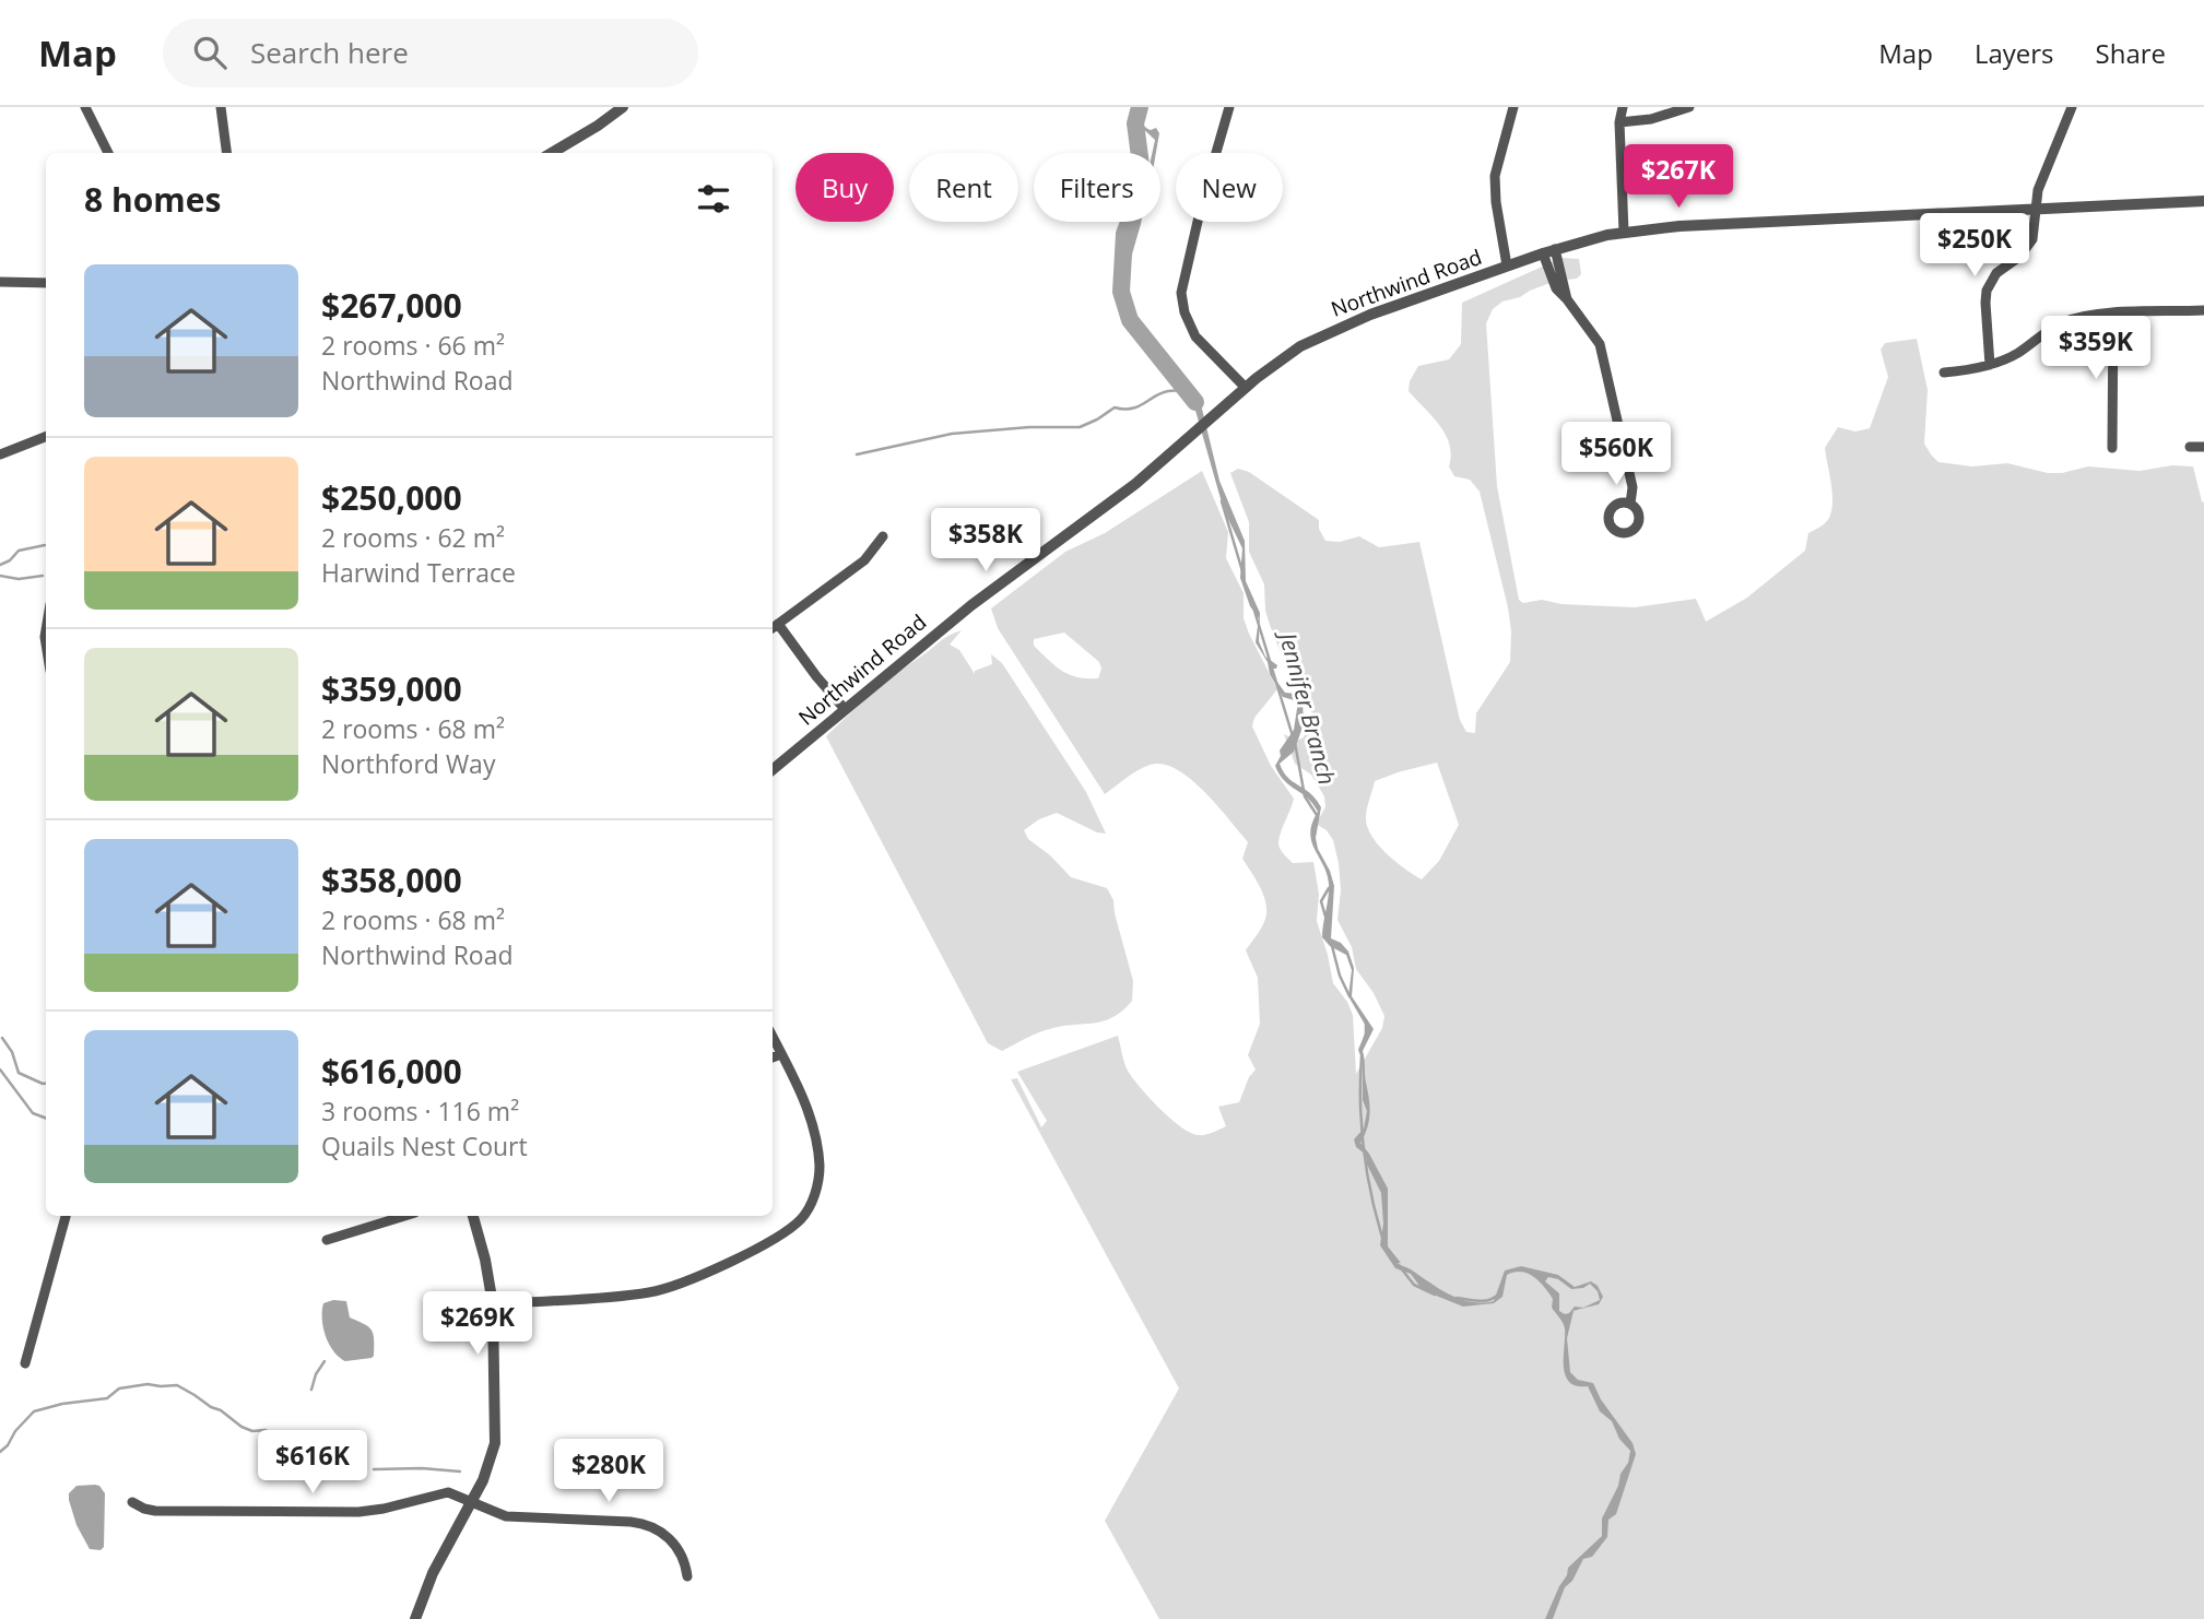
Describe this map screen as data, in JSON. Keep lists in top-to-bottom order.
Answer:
{
  "streets": {
    "street": ["Northwind Road"]
  },
  "water": ["Jennifer Branch"],
  "page": {
    "header": "Map",
    "search": "Search here",
    "nav": ["Map", "Layers", "Share"],
    "price": [
      "$267K",
      "$250K",
      "$359K",
      "$560K",
      "$358K",
      "$269K",
      "$616K",
      "$280K"
    ],
    "chip": [
      "Buy",
      "Rent",
      "Filters",
      "New"
    ],
    "heading": "8 homes",
    "list": [
      {
        "name": "$267,000",
        "note": "2 rooms · 66 m² · Northwind Road"
      },
      {
        "name": "$250,000",
        "note": "2 rooms · 62 m² · Harwind Terrace"
      },
      {
        "name": "$359,000",
        "note": "2 rooms · 68 m² · Northford Way"
      },
      {
        "name": "$358,000",
        "note": "2 rooms · 68 m² · Northwind Road"
      },
      {
        "name": "$616,000",
        "note": "3 rooms · 116 m² · Quails Nest Court"
      }
    ]
  }
}
